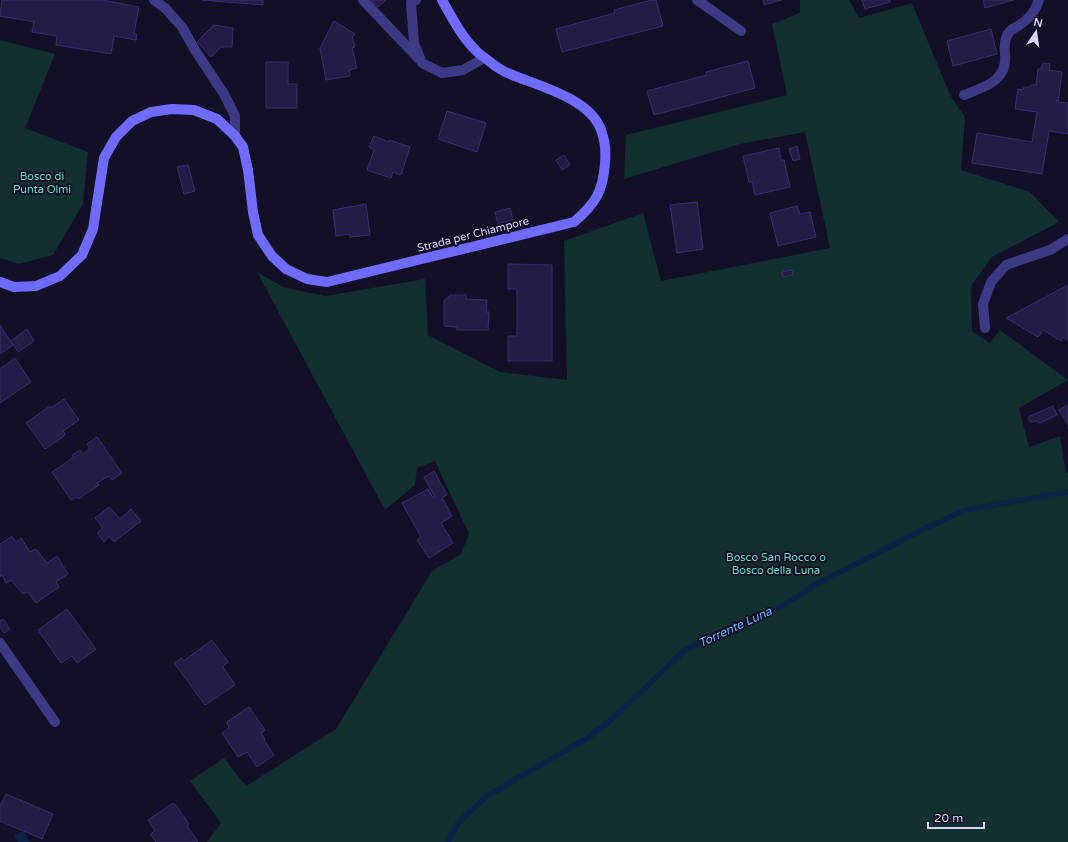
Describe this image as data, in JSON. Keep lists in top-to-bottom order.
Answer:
{
  "streets": {
    "street": ["Strada per Chiampore"]
  },
  "water": ["Torrente Luna"],
  "parks": ["Bosco di Punta Olmi", "Bosco San Rocco o Bosco della Luna"],
  "scale_bar": "20 m",
  "north": "top"
}
